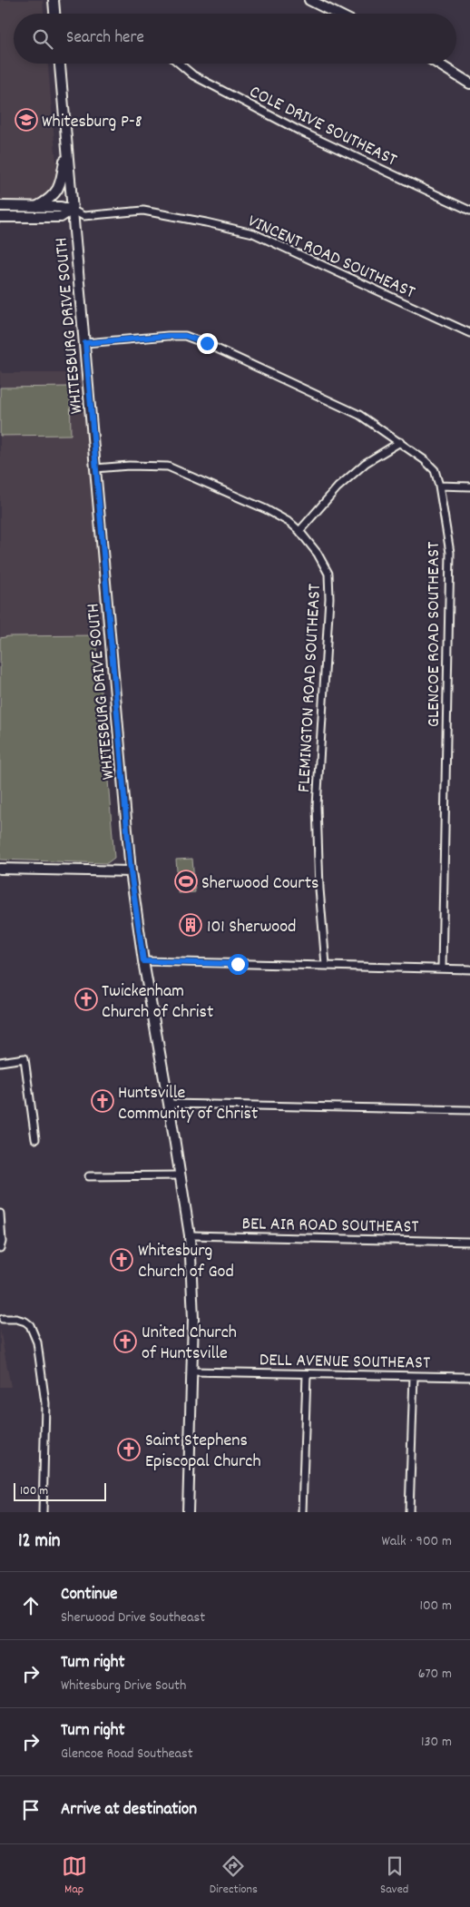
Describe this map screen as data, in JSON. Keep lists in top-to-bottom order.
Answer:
{
  "streets": {
    "main road": ["WHITESBURG DRIVE SOUTH"],
    "street": [
      "COLE DRIVE SOUTHEAST",
      "VINCENT ROAD SOUTHEAST",
      "GLENCOE ROAD SOUTHEAST",
      "FLEMINGTON ROAD SOUTHEAST",
      "BEL AIR ROAD SOUTHEAST",
      "DELL AVENUE SOUTHEAST"
    ]
  },
  "crossings": [
    ["VINCENT ROAD SOUTHEAST", "WHITESBURG DRIVE SOUTH"],
    ["WHITESBURG DRIVE SOUTH", "GLENCOE ROAD SOUTHEAST"],
    ["WHITESBURG DRIVE SOUTH", "FLEMINGTON ROAD SOUTHEAST"],
    ["WHITESBURG DRIVE SOUTH", "BEL AIR ROAD SOUTHEAST"],
    ["WHITESBURG DRIVE SOUTH", "DELL AVENUE SOUTHEAST"]
  ],
  "places": {
    "school or university": ["Whitesburg P-8"],
    "sports": ["Sherwood Courts"],
    "building": ["101 Sherwood"],
    "church": [
      "Twickenham Church of Christ",
      "Huntsville Community of Christ",
      "Whitesburg Church of God",
      "United Church of Huntsville",
      "Saint Stephens Episcopal Church"
    ]
  },
  "scale_bar": "100 m",
  "page": {
    "search": "Search here",
    "scale": "100 m",
    "heading": ["12 min", "Walk · 900 m"],
    "list": [
      ["Continue", "Sherwood Drive Southeast", "100 m"],
      ["Turn right", "Whitesburg Drive South", "670 m"],
      ["Turn right", "Glencoe Road Southeast", "130 m"],
      "Arrive at destination"
    ],
    "nav": ["Map", "Directions", "Saved"]
  }
}
